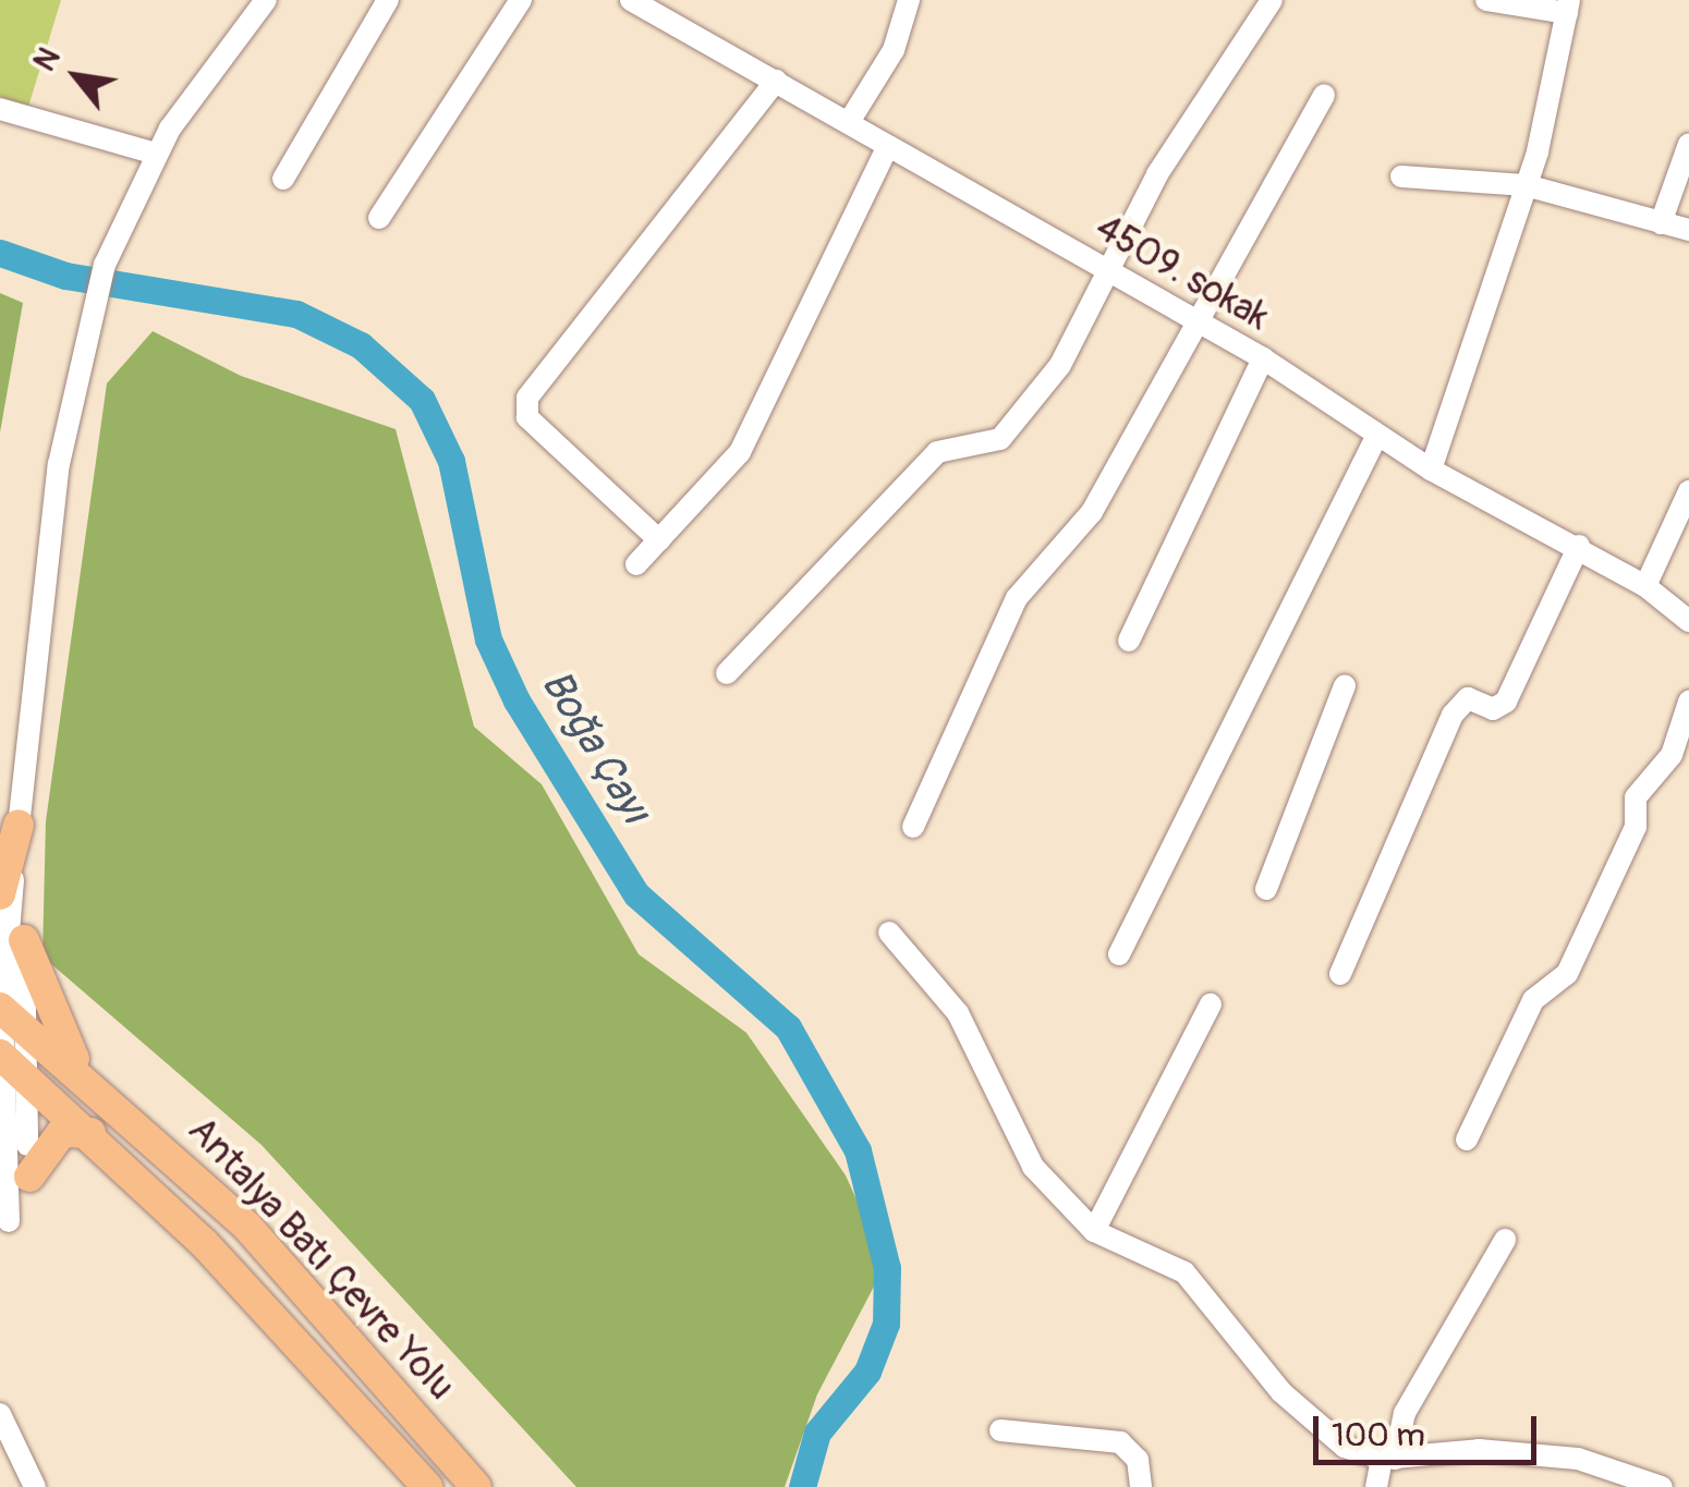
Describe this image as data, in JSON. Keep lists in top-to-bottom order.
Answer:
{
  "streets": {
    "highway": ["Antalya Batı Çevre Yolu"],
    "street": ["4509. sokak"]
  },
  "water": ["Boğa Çayı"],
  "scale_bar": "100 m",
  "north": "top left"
}
